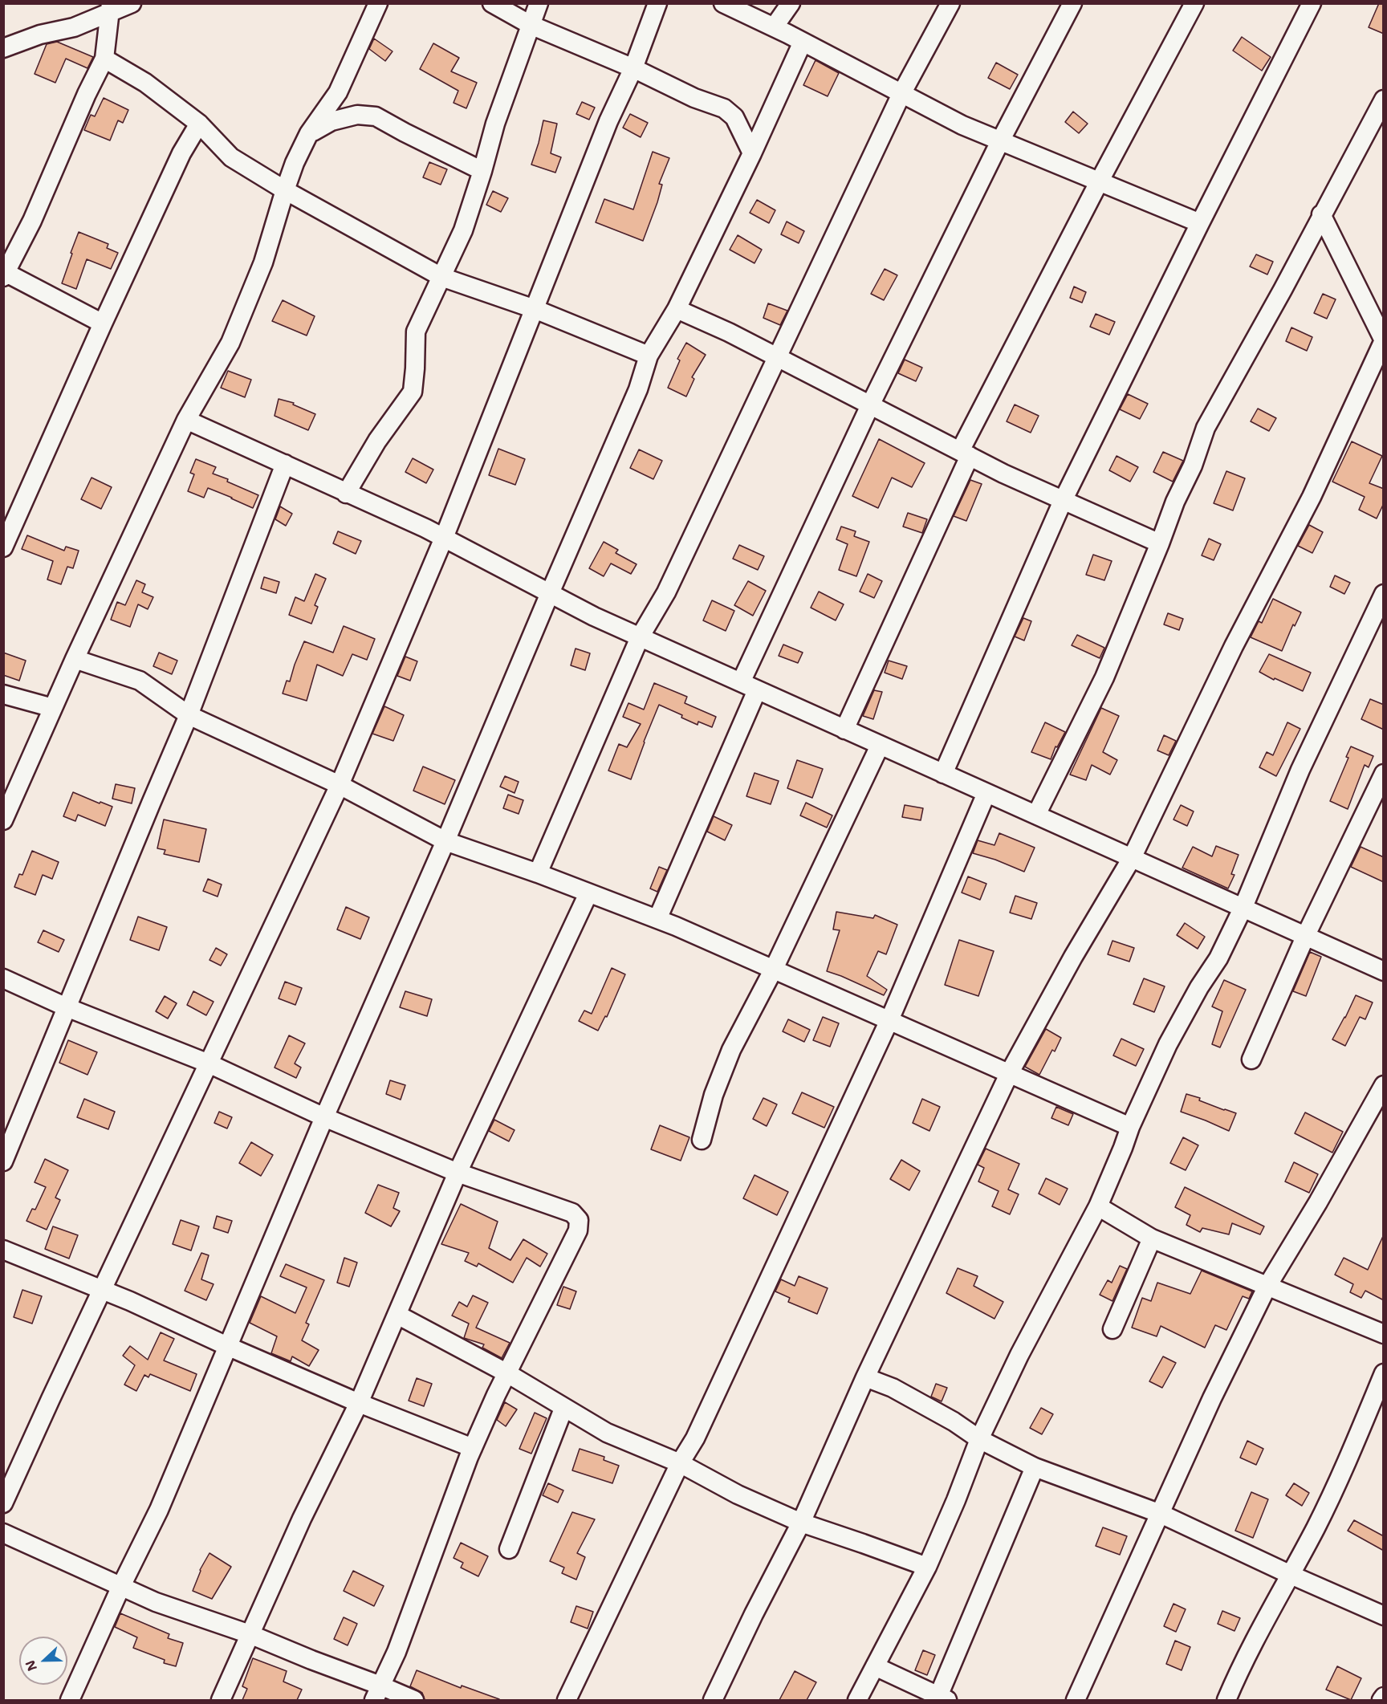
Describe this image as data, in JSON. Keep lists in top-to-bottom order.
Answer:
{
  "north": "left"
}
